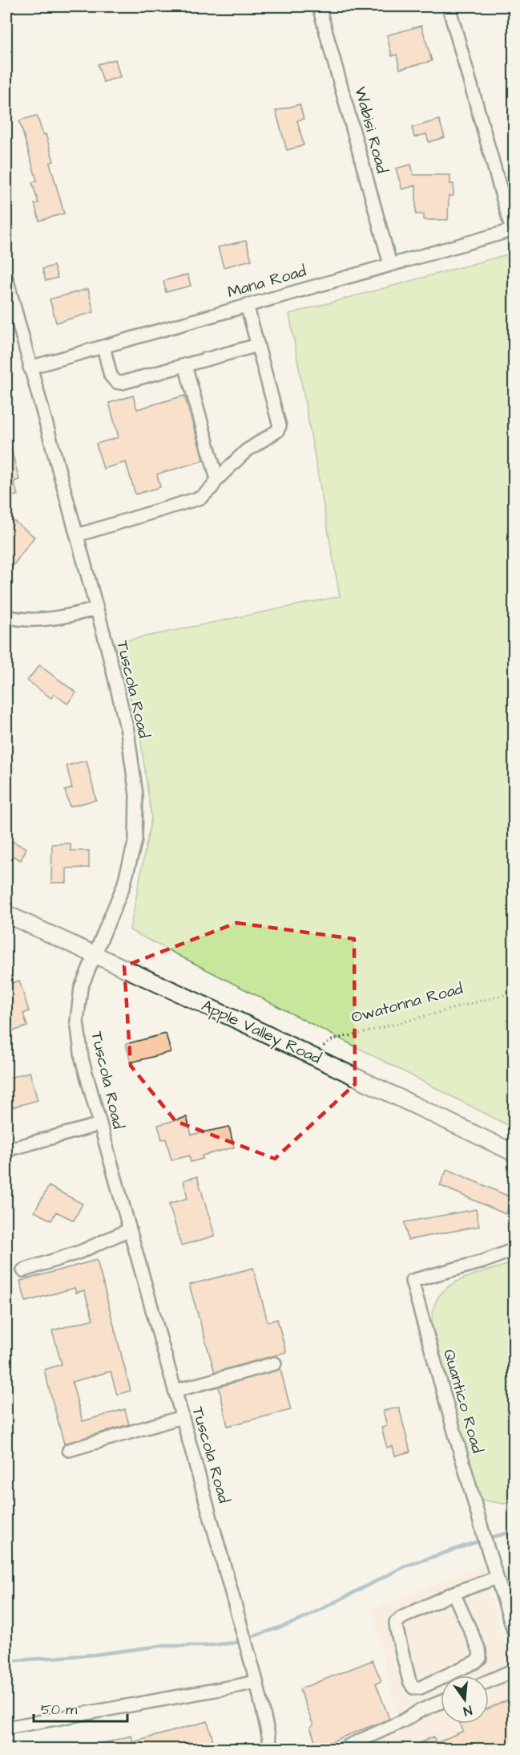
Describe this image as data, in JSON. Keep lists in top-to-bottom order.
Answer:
{
  "streets": {
    "main road": ["Apple Valley Road"],
    "street": [
      "Wabisi Road",
      "Mana Road",
      "Tuscola Road",
      "Quantico Road"
    ],
    "path": ["Owatonna Road"]
  },
  "crossings": [
    ["Wabisi Road", "Mana Road"],
    ["Mana Road", "Tuscola Road"],
    ["Tuscola Road", "Apple Valley Road"],
    ["Owatonna Road", "Apple Valley Road"]
  ],
  "scale_bar": "50 m",
  "north": "bottom"
}
